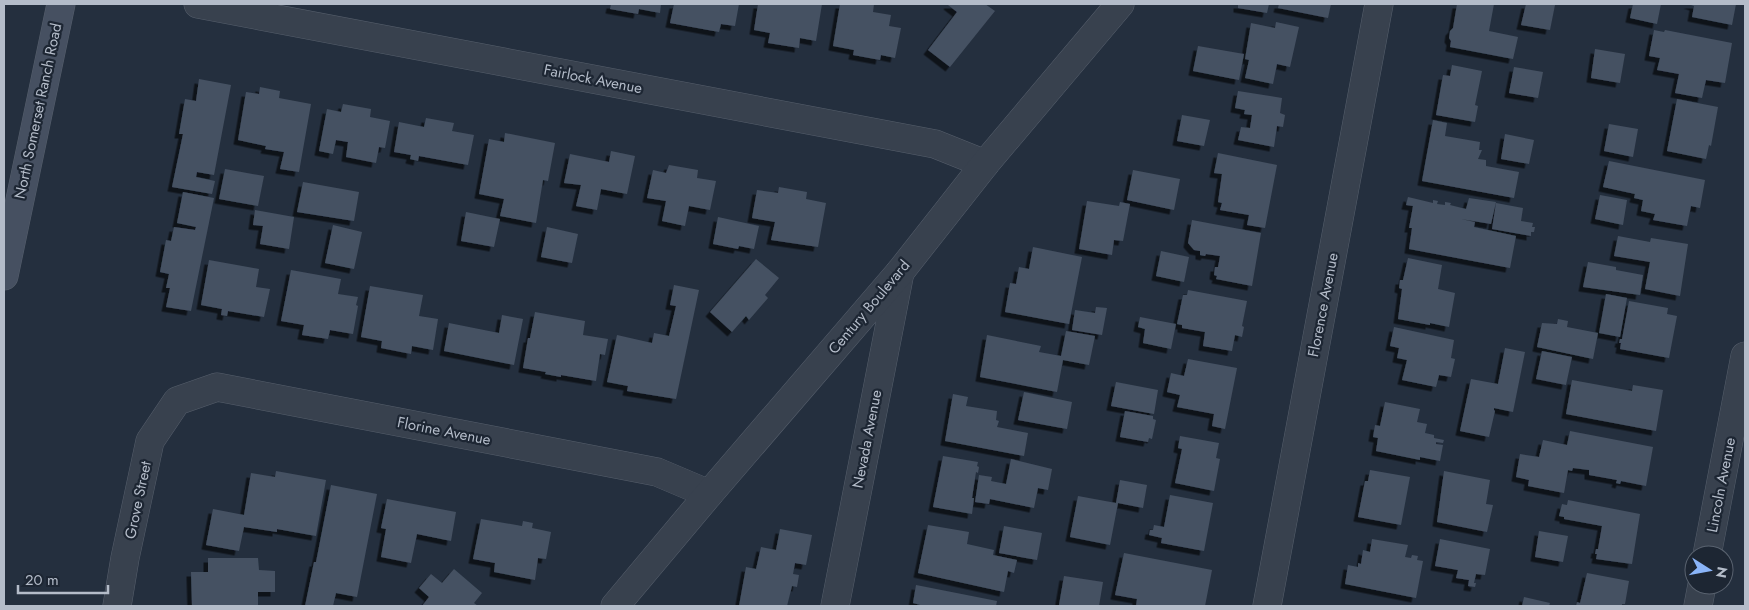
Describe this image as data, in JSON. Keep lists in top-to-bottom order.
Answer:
{
  "streets": {
    "main road": ["North Somerset Ranch Road"],
    "street": [
      "Fairlock Avenue",
      "Florence Avenue",
      "Century Boulevard",
      "Florine Avenue",
      "Nevada Avenue",
      "Lincoln Avenue",
      "Grove Street"
    ]
  },
  "crossings": [
    ["Fairlock Avenue", "Century Boulevard"],
    ["Century Boulevard", "Florine Avenue"],
    ["Century Boulevard", "Nevada Avenue"],
    ["Florine Avenue", "Grove Street"]
  ],
  "scale_bar": "20 m",
  "north": "right"
}
